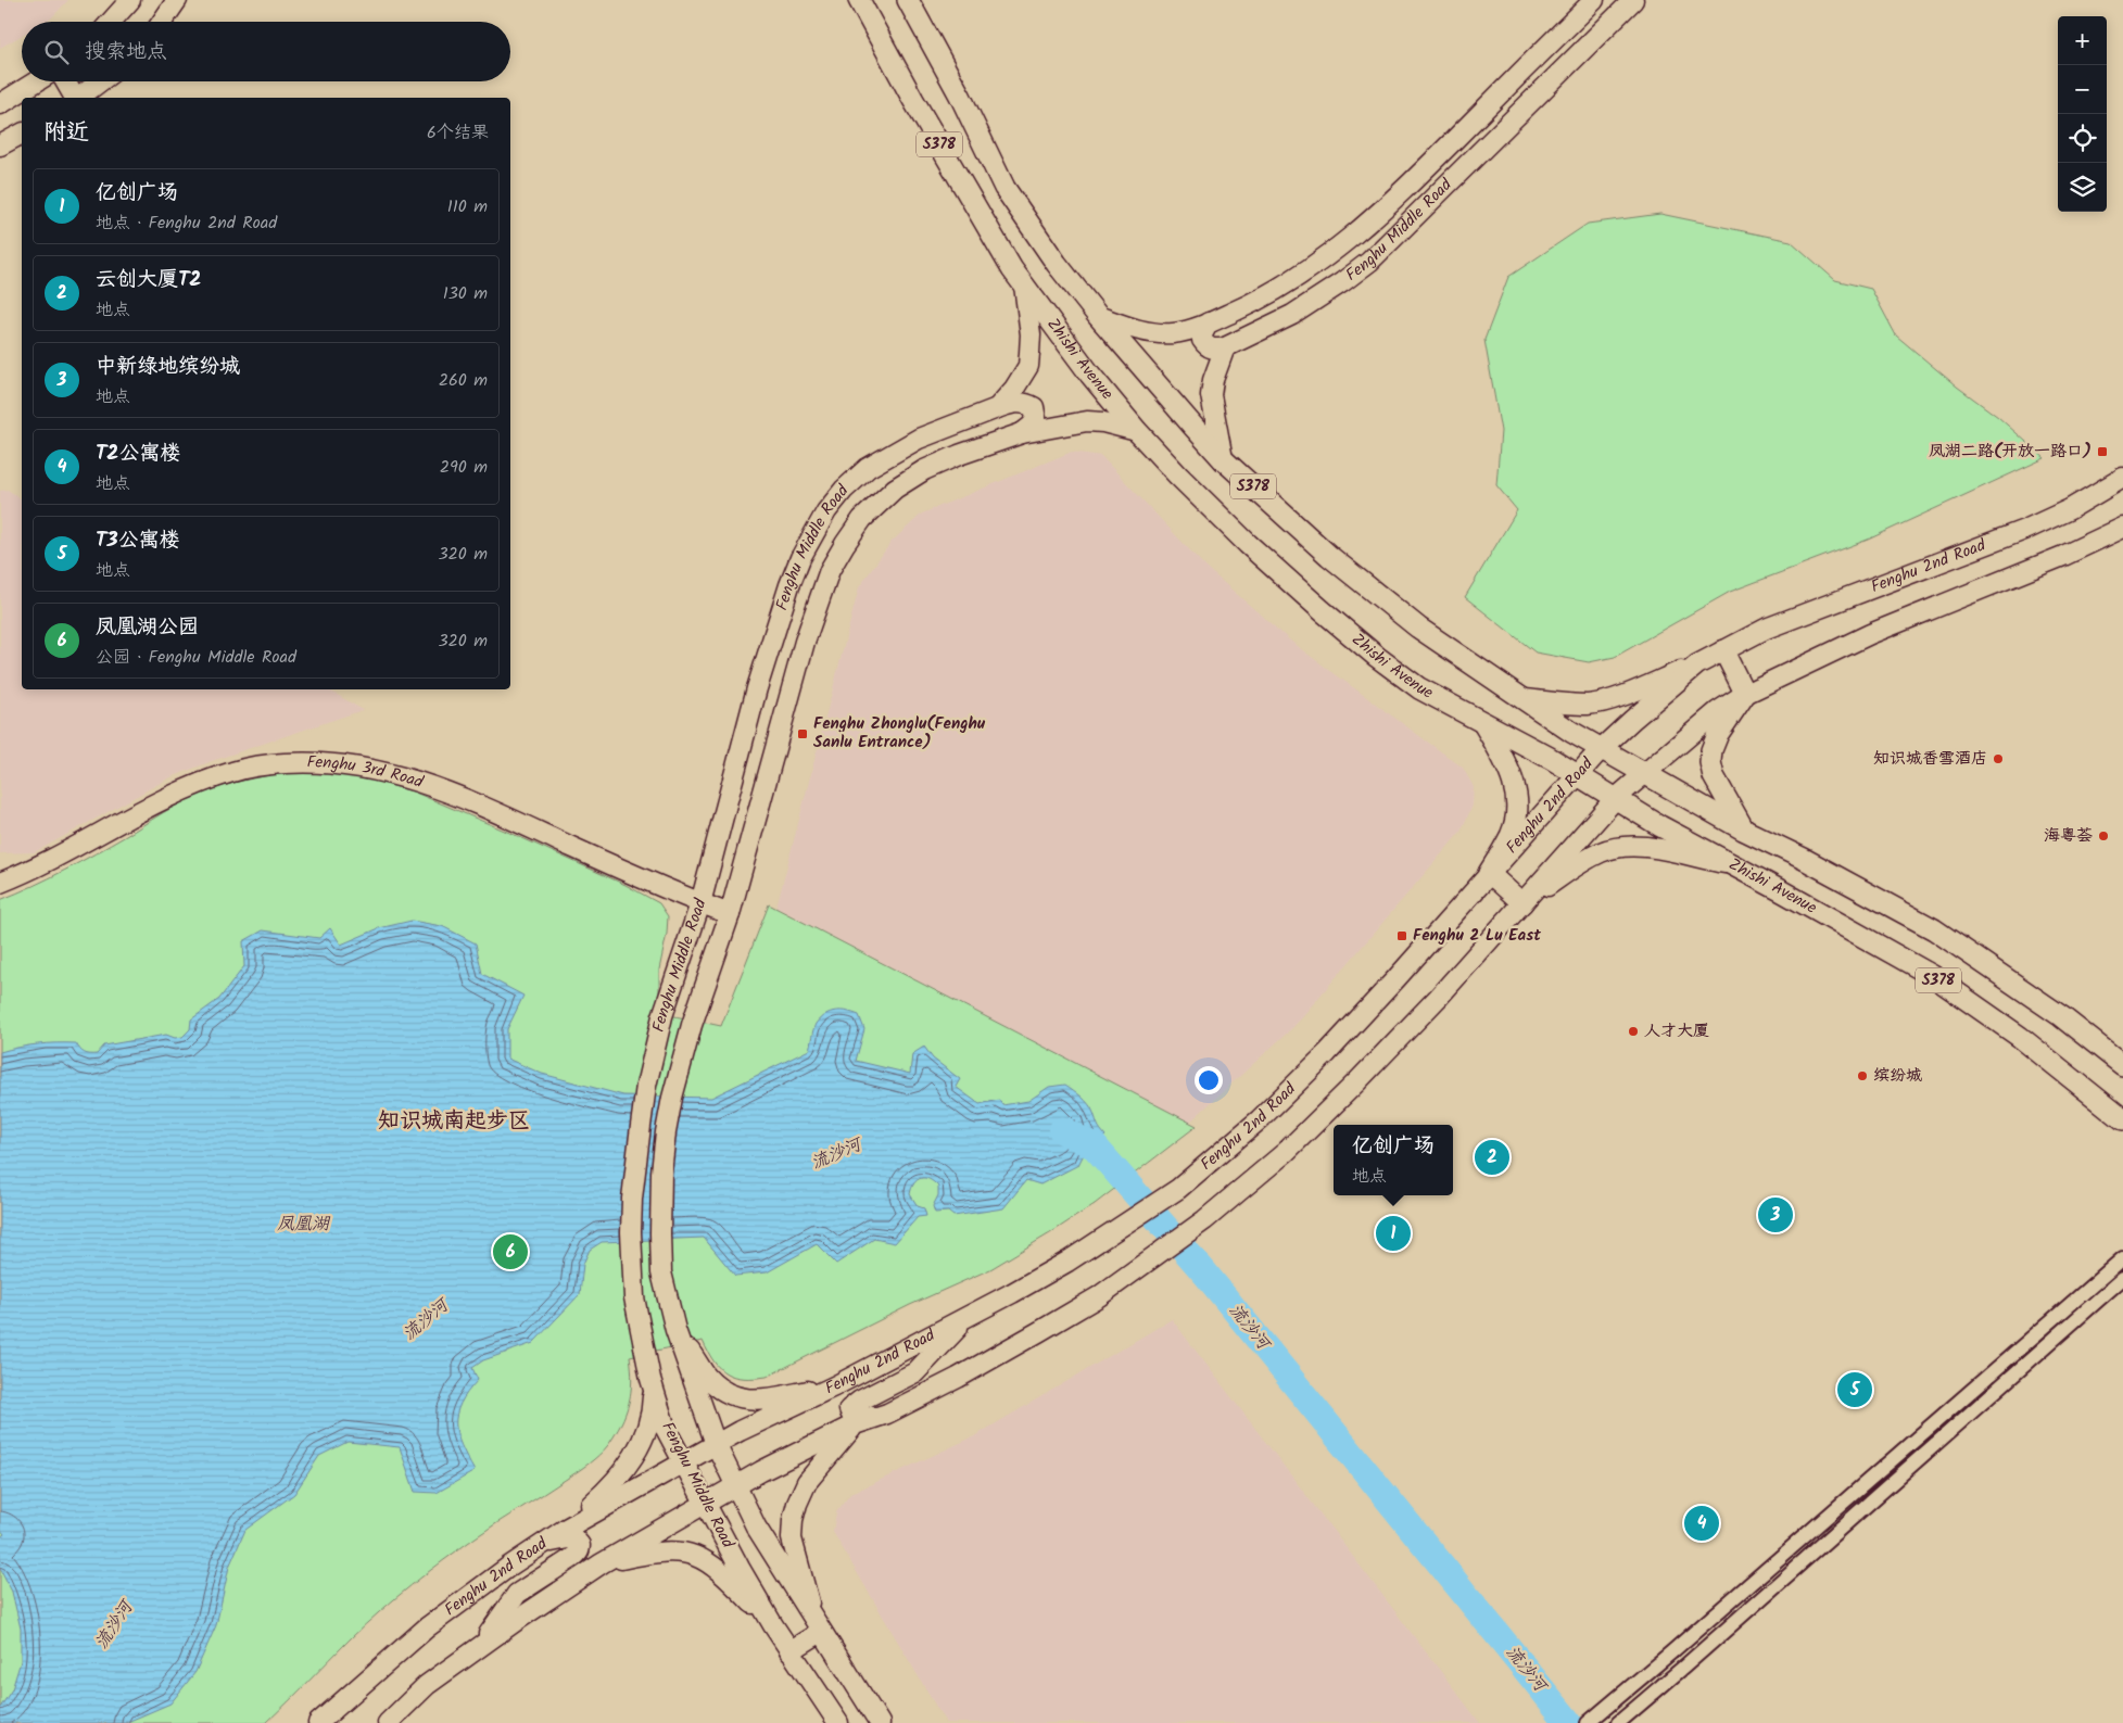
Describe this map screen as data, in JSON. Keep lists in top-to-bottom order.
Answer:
{
  "streets": {
    "main road": ["S378", "Zhishi Avenue"],
    "street": ["Fenghu Middle Road", "Fenghu 2nd Road", "Fenghu 3rd Road"]
  },
  "crossings": [
    ["S378", "Fenghu Middle Road"],
    ["S378", "Fenghu 2nd Road"],
    ["Fenghu Middle Road", "Zhishi Avenue"],
    ["Fenghu Middle Road", "Fenghu 2nd Road"],
    ["Fenghu Middle Road", "Fenghu 3rd Road"],
    ["Zhishi Avenue", "Fenghu 2nd Road"]
  ],
  "districts": ["知识城南起步区"],
  "water": ["流沙河", "凤凰湖"],
  "places": {
    "transit": ["凤湖二路(开放一路口)", "Fenghu Zhonglu(Fenghu Sanlu Entrance)", "Fenghu 2 Lu East"],
    "other": [
      "知识城香雪酒店",
      "海粤荟",
      "人才大厦",
      "缤纷城"
    ]
  },
  "page": {
    "map_buttons": ["+", "−"],
    "search": "搜索地点",
    "heading": ["附近", "6个结果"],
    "list": [
      {
        "mark": "1",
        "name": "亿创广场",
        "note": "地点 · Fenghu 2nd Road",
        "value": "110 m"
      },
      {
        "mark": "2",
        "name": "云创大厦T2",
        "note": "地点",
        "value": "130 m"
      },
      {
        "mark": "3",
        "name": "中新绿地缤纷城",
        "note": "地点",
        "value": "260 m"
      },
      {
        "mark": "4",
        "name": "T2公寓楼",
        "note": "地点",
        "value": "290 m"
      },
      {
        "mark": "5",
        "name": "T3公寓楼",
        "note": "地点",
        "value": "320 m"
      },
      {
        "mark": "6",
        "name": "凤凰湖公园",
        "note": "公园 · Fenghu Middle Road",
        "value": "320 m"
      }
    ],
    "popup": ["亿创广场", "地点"],
    "pins": [
      "2",
      "3",
      "1",
      "6",
      "5",
      "4"
    ]
  }
}
